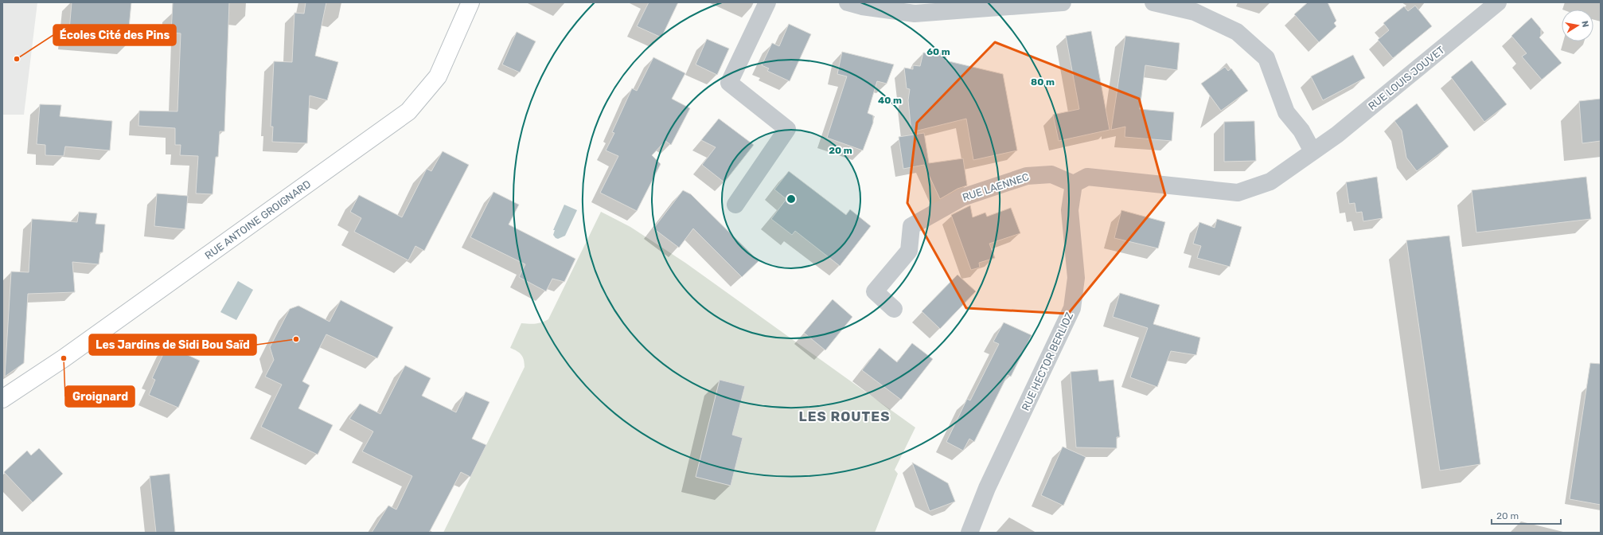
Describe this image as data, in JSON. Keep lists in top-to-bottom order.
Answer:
{
  "streets": {
    "main road": ["RUE ANTOINE GROIGNARD"],
    "street": ["RUE LOUIS JOUVET", "RUE LAENNEC", "RUE HECTOR BERLIOZ"]
  },
  "crossings": [
    ["RUE LAENNEC", "RUE HECTOR BERLIOZ"]
  ],
  "districts": ["LES ROUTES"],
  "places": ["Écoles Cité des Pins", "Les Jardins de Sidi Bou Saïd", "Groignard"],
  "scale_bar": "20 m",
  "north": "right",
  "rings": [
    "60 m",
    "80 m",
    "40 m",
    "20 m"
  ]
}
